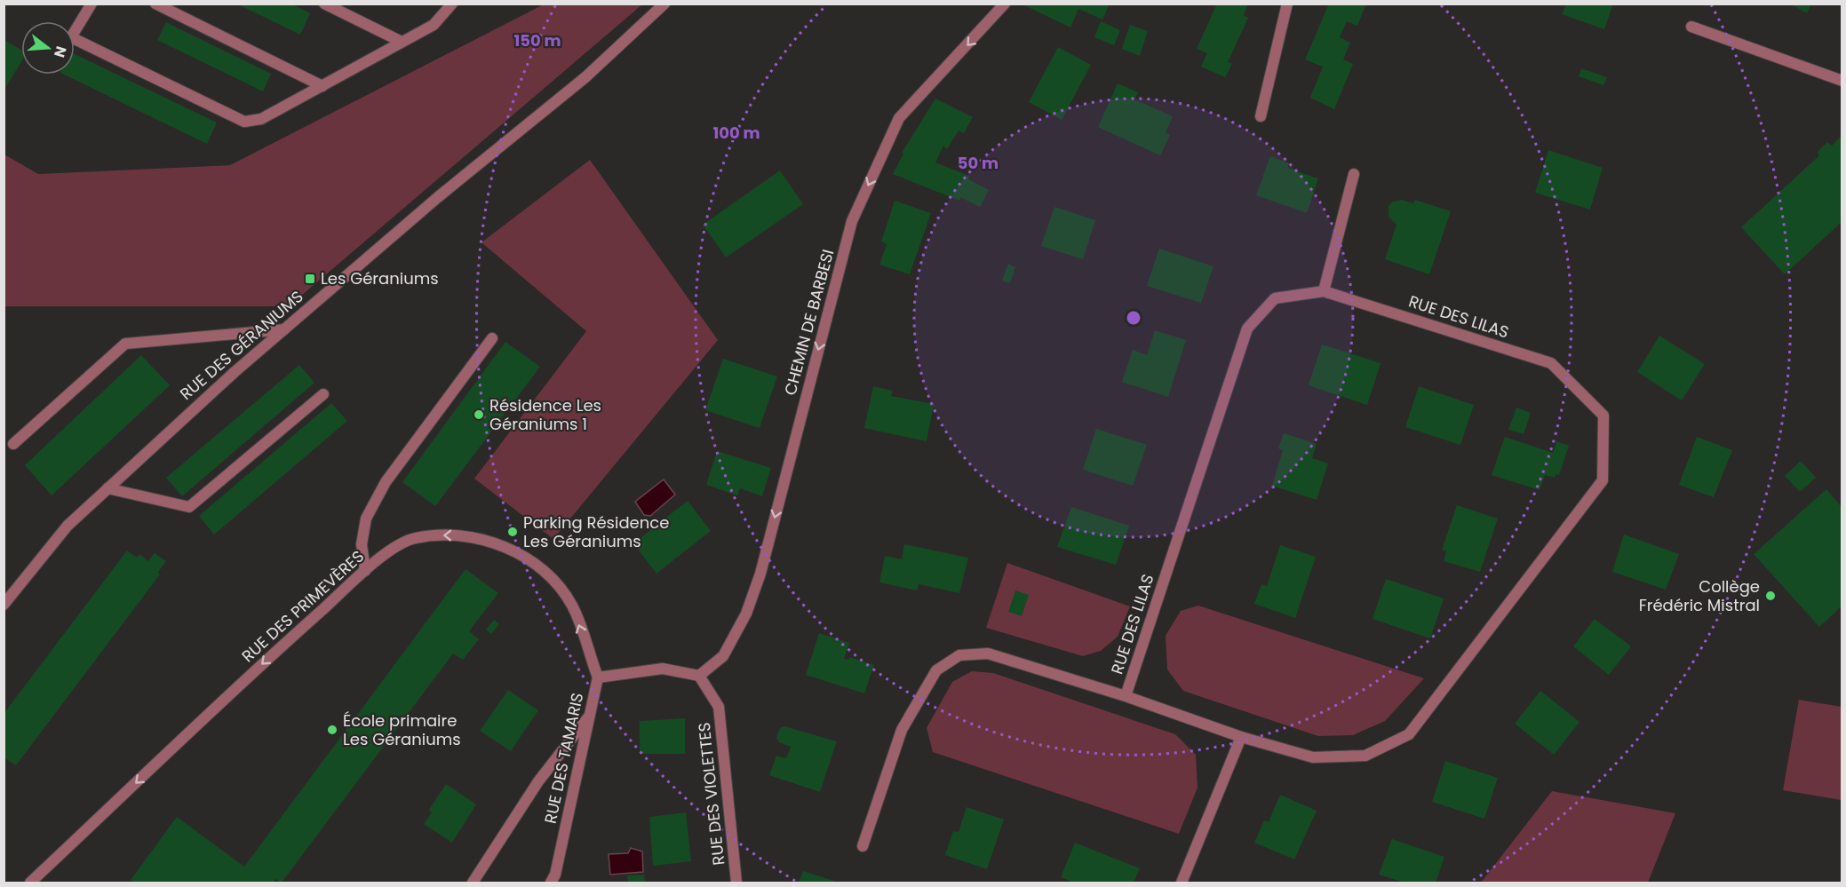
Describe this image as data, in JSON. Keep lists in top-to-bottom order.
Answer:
{
  "streets": {
    "street": [
      "RUE DES LILAS",
      "CHEMIN DE BARBESI",
      "RUE DES GÉRANIUMS",
      "RUE DES PRIMEVÈRES",
      "RUE DES TAMARIS",
      "RUE DES VIOLETTES"
    ]
  },
  "crossings": [
    ["CHEMIN DE BARBESI", "RUE DES TAMARIS"],
    ["CHEMIN DE BARBESI", "RUE DES VIOLETTES"],
    ["RUE DES PRIMEVÈRES", "RUE DES TAMARIS"],
    ["RUE DES TAMARIS", "RUE DES VIOLETTES"]
  ],
  "one_way": ["CHEMIN DE BARBESI"],
  "places": {
    "transit": ["Les Géraniums"],
    "other": [
      "Résidence Les Géraniums 1",
      "Parking Résidence Les Géraniums",
      "Collège Frédéric Mistral",
      "École primaire Les Géraniums"
    ]
  },
  "north": "right",
  "rings": ["150 m", "100 m", "50 m"]
}
